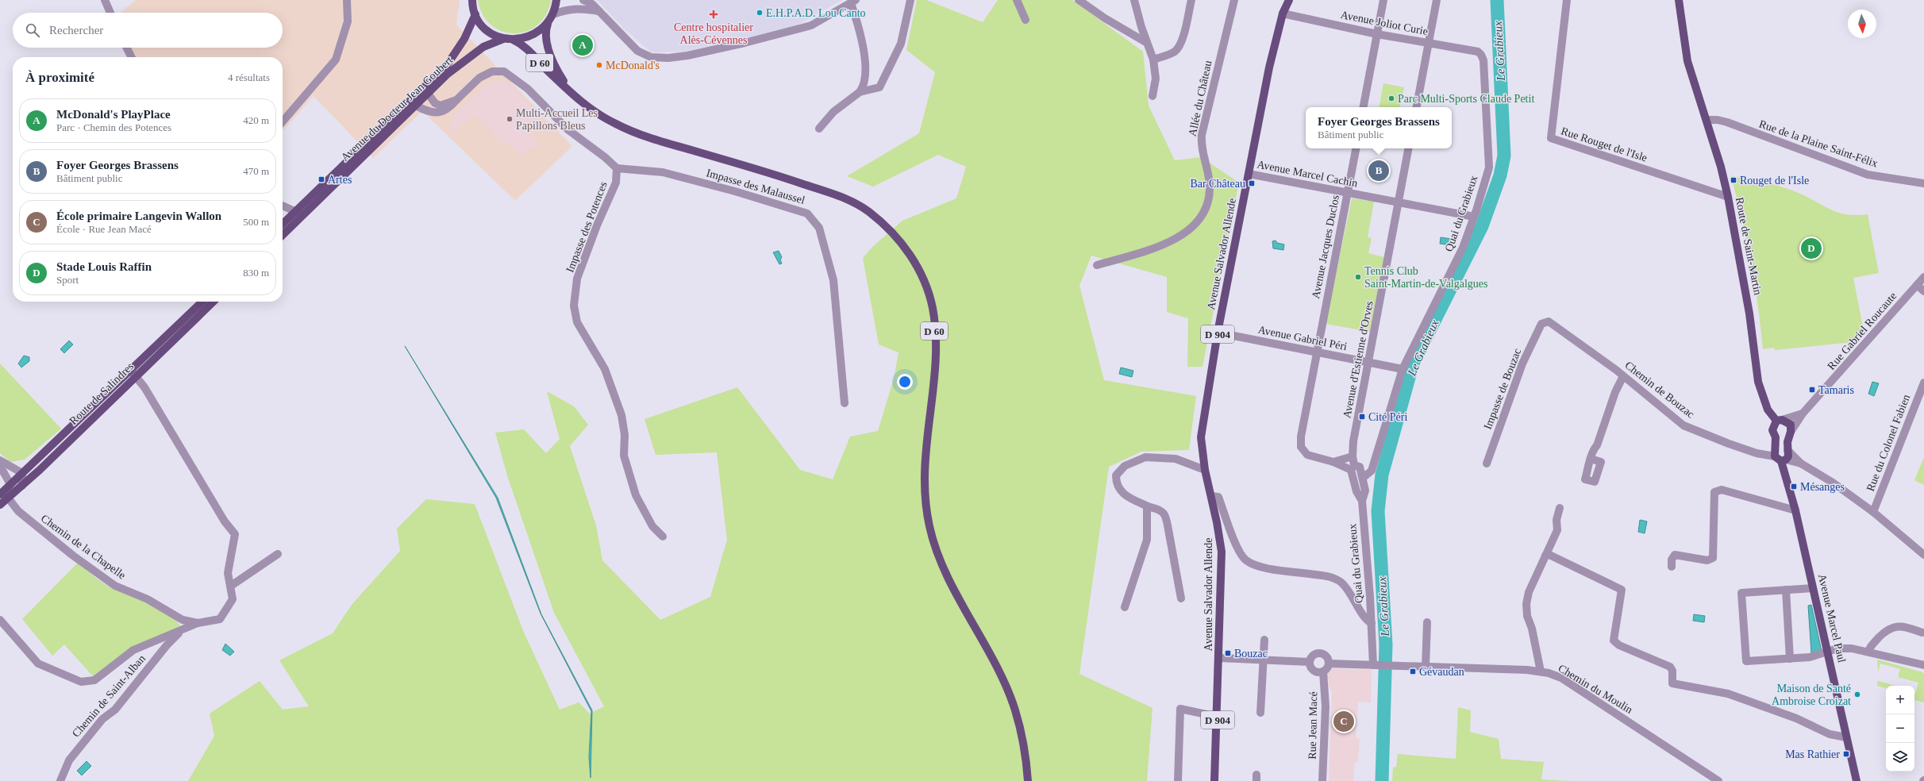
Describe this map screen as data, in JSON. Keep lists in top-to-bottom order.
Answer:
{
  "streets": {
    "main road": [
      "D 60",
      "Avenue du Docteur Jean Goubert",
      "Route de Saint-Martin",
      "Avenue Salvador Allende",
      "D 904",
      "Route de Salindres",
      "Avenue Marcel Paul"
    ],
    "street": [
      "Avenue Joliot Curie",
      "Allée du Château",
      "Rue de la Plaine Saint-Félix",
      "Rue Rouget de l'Isle",
      "Avenue Marcel Cachin",
      "Impasse des Malaussel",
      "Quai du Grabieux",
      "Impasse des Potences",
      "Avenue Jacques Duclos",
      "Rue Gabriel Roucaute",
      "Avenue Gabriel Péri",
      "Avenue d'Estienne d'Orves",
      "Impasse de Bouzac",
      "Chemin de Bouzac",
      "Rue du Colonel Fabien",
      "Chemin de la Chapelle",
      "Chemin du Moulin",
      "Chemin de Saint-Alban",
      "Rue Jean Macé"
    ]
  },
  "crossings": [
    ["Avenue Joliot Curie", "Quai du Grabieux"],
    ["Avenue Joliot Curie", "Avenue Salvador Allende"],
    ["Rue de la Plaine Saint-Félix", "Route de Saint-Martin"],
    ["Rue Rouget de l'Isle", "Route de Saint-Martin"],
    ["Avenue Marcel Cachin", "Quai du Grabieux"],
    ["Avenue Marcel Cachin", "Avenue Jacques Duclos"],
    ["Avenue Marcel Cachin", "Avenue Salvador Allende"],
    ["Avenue Marcel Cachin", "Avenue d'Estienne d'Orves"],
    ["Impasse des Malaussel", "Impasse des Potences"],
    ["Quai du Grabieux", "Avenue Jacques Duclos"],
    ["Quai du Grabieux", "Avenue Gabriel Péri"],
    ["Quai du Grabieux", "Avenue d'Estienne d'Orves"],
    ["Quai du Grabieux", "Chemin du Moulin"],
    ["Route de Saint-Martin", "Rue Gabriel Roucaute"],
    ["Avenue Jacques Duclos", "Avenue Gabriel Péri"],
    ["Avenue Jacques Duclos", "Avenue d'Estienne d'Orves"],
    ["Avenue Salvador Allende", "Avenue Gabriel Péri"],
    ["Avenue Gabriel Péri", "Avenue d'Estienne d'Orves"],
    ["Impasse de Bouzac", "Chemin de Bouzac"],
    ["Chemin de Bouzac", "Avenue Marcel Paul"],
    ["Route de Salindres", "Chemin de la Chapelle"],
    ["Chemin du Moulin", "Rue Jean Macé"]
  ],
  "water": ["Le Grabieux"],
  "places": {
    "other": [
      "E.H.P.A.D. Lou Canto",
      "McDonald's",
      "Parc Multi-Sports Claude Petit",
      "Multi-Accueil Les Papillons Bleus",
      "Tennis Club Saint-Martin-de-Valgalgues",
      "Maison de Santé Ambroise Croizat"
    ],
    "health": ["Centre hospitalier Alès-Cévennes"],
    "transit": [
      "Artes",
      "Rouget de l'Isle",
      "Bar Château",
      "Tamaris",
      "Cité Péri",
      "Mésanges",
      "Bouzac",
      "Gévaudan",
      "Mas Rathier"
    ]
  },
  "north": "bottom",
  "page": {
    "search": "Rechercher",
    "pins": [
      "A",
      "B",
      "D",
      "C"
    ],
    "heading": ["À proximité", "4 résultats"],
    "list": [
      {
        "mark": "A",
        "name": "McDonald's PlayPlace",
        "note": "Parc · Chemin des Potences",
        "value": "420 m"
      },
      {
        "mark": "B",
        "name": "Foyer Georges Brassens",
        "note": "Bâtiment public",
        "value": "470 m"
      },
      {
        "mark": "C",
        "name": "École primaire Langevin Wallon",
        "note": "École · Rue Jean Macé",
        "value": "500 m"
      },
      {
        "mark": "D",
        "name": "Stade Louis Raffin",
        "note": "Sport",
        "value": "830 m"
      }
    ],
    "popup": ["Foyer Georges Brassens", "Bâtiment public"],
    "map_buttons": ["+", "−"]
  }
}
